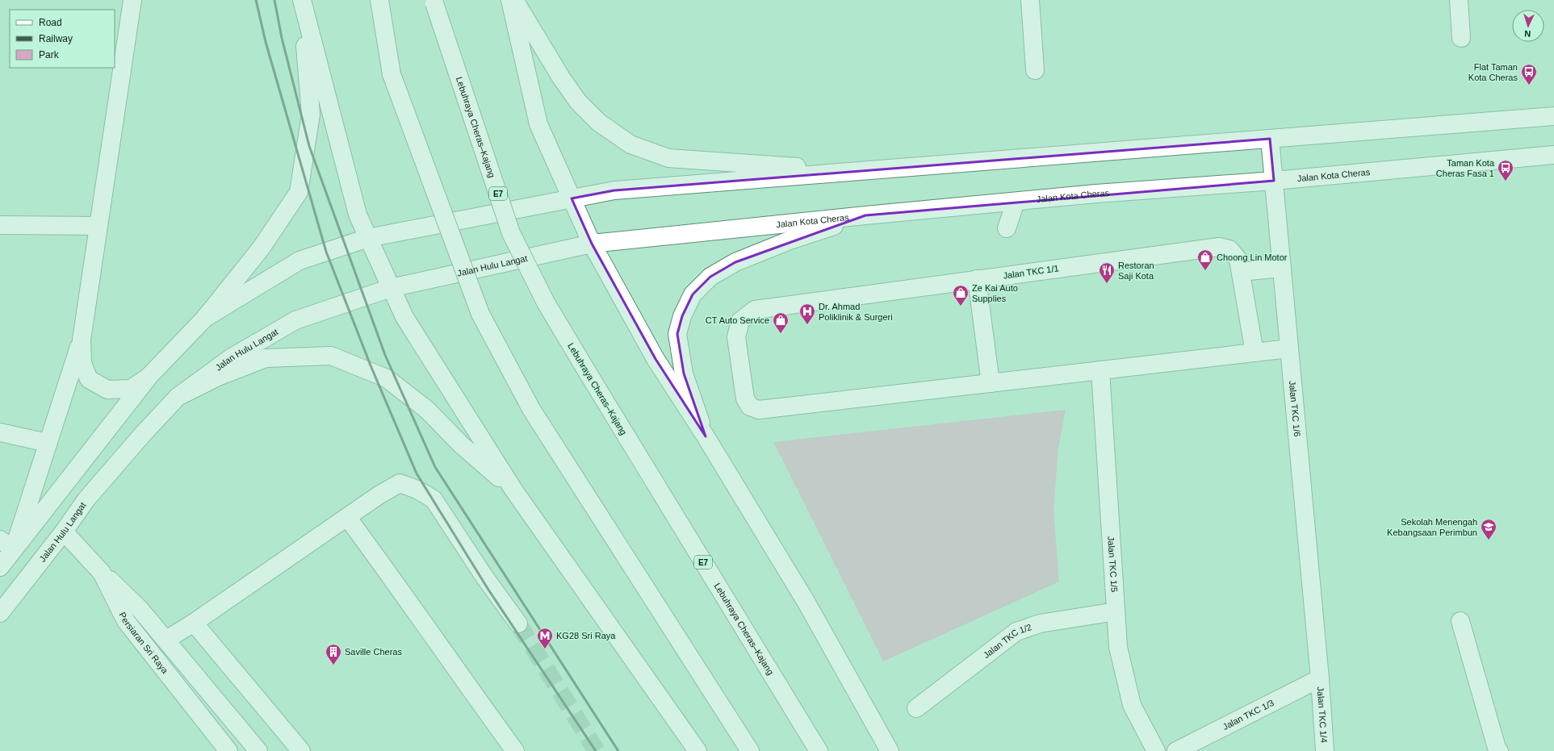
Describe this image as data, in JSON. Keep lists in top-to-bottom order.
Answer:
{
  "streets": {
    "main road": [
      "Lebuhraya Cheras–Kajang",
      "Jalan Kota Cheras",
      "E7",
      "Jalan Hulu Langat",
      "Jalan TKC 1/1",
      "Jalan TKC 1/6",
      "Jalan TKC 1/5",
      "Persiaran Sri Raya",
      "Jalan TKC 1/2",
      "Jalan TKC 1/3",
      "Jalan TKC 1/4"
    ]
  },
  "crossings": [
    ["Jalan Kota Cheras", "Jalan Hulu Langat"],
    ["Jalan Kota Cheras", "Jalan TKC 1/6"],
    ["Jalan Hulu Langat", "Persiaran Sri Raya"],
    ["Jalan TKC 1/6", "Jalan TKC 1/3"],
    ["Jalan TKC 1/6", "Jalan TKC 1/4"],
    ["Jalan TKC 1/5", "Jalan TKC 1/2"],
    ["Jalan TKC 1/3", "Jalan TKC 1/4"]
  ],
  "places": {
    "bus stop": ["Flat Taman Kota Cheras", "Taman Kota Cheras Fasa 1"],
    "shop": ["Choong Lin Motor", "Ze Kai Auto Supplies", "CT Auto Service"],
    "restaurant": ["Restoran Saji Kota"],
    "hospital": ["Dr. Ahmad Poliklinik & Surgeri"],
    "school or university": ["Sekolah Menengah Kebangsaan Perimbun"],
    "metro station": ["KG28 Sri Raya"],
    "building": ["Saville Cheras"]
  },
  "legend": ["Road", "Railway", "Park"],
  "north": "bottom"
}
